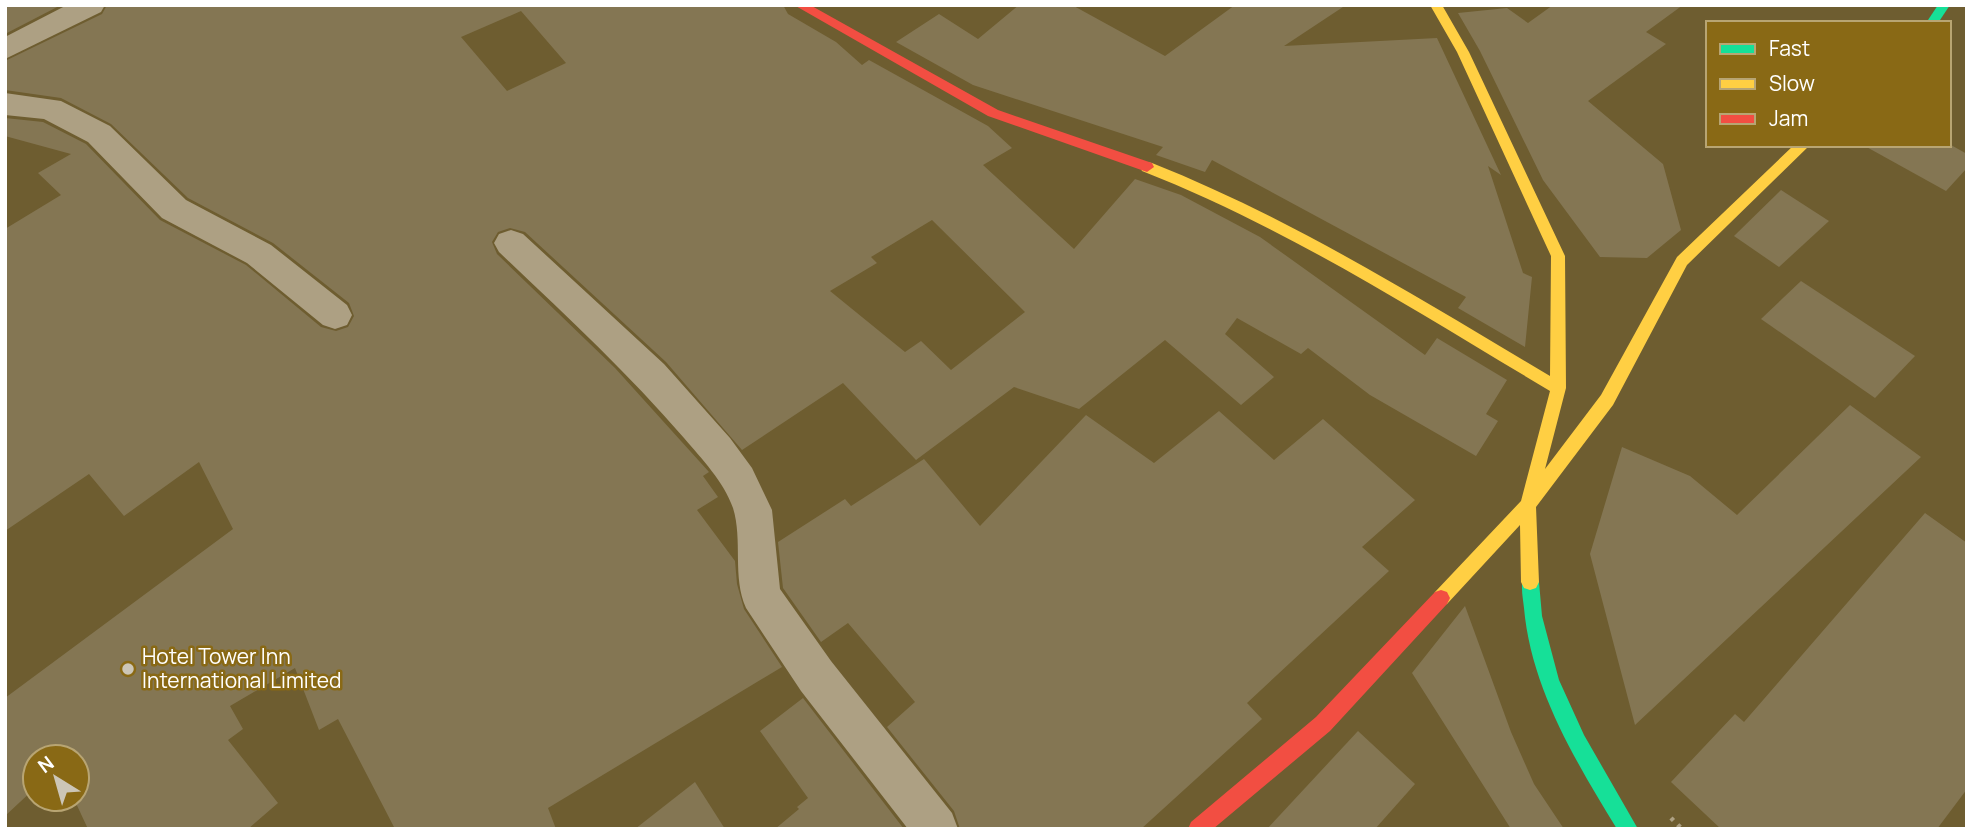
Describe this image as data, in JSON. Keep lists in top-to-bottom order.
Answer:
{
  "places": ["Hotel Tower Inn International Limited"],
  "legend": ["Fast", "Slow", "Jam"],
  "north": "top left"
}
